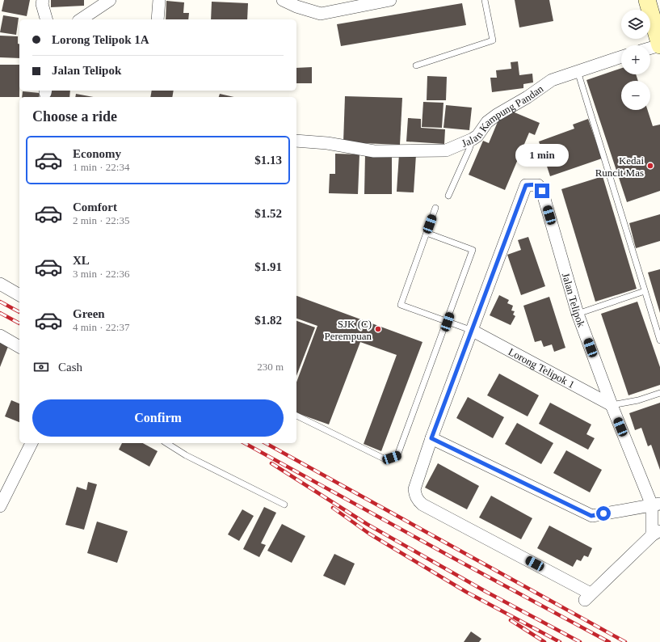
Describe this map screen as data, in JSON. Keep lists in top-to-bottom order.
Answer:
{
  "streets": {
    "street": ["Jalan Kampung Pandan", "Jalan Telipok", "Lorong Telipok 1"]
  },
  "crossings": [
    ["Jalan Telipok", "Lorong Telipok 1"]
  ],
  "places": ["Kedai Runcit Mas", "SJK (C) Perempuan"],
  "page": {
    "map_buttons": ["+", "−"],
    "banner": ["Lorong Telipok 1A", "Jalan Telipok"],
    "heading": "Choose a ride",
    "list": [
      {
        "name": "Economy",
        "note": "1 min · 22:34",
        "value": "$1.13"
      },
      {
        "name": "Comfort",
        "note": "2 min · 22:35",
        "value": "$1.52"
      },
      {
        "name": "XL",
        "note": "3 min · 22:36",
        "value": "$1.91"
      },
      {
        "name": "Green",
        "note": "4 min · 22:37",
        "value": "$1.82"
      }
    ],
    "bubble": "1 min",
    "pay": ["Cash", "230 m"],
    "buttons": "Confirm"
  }
}
